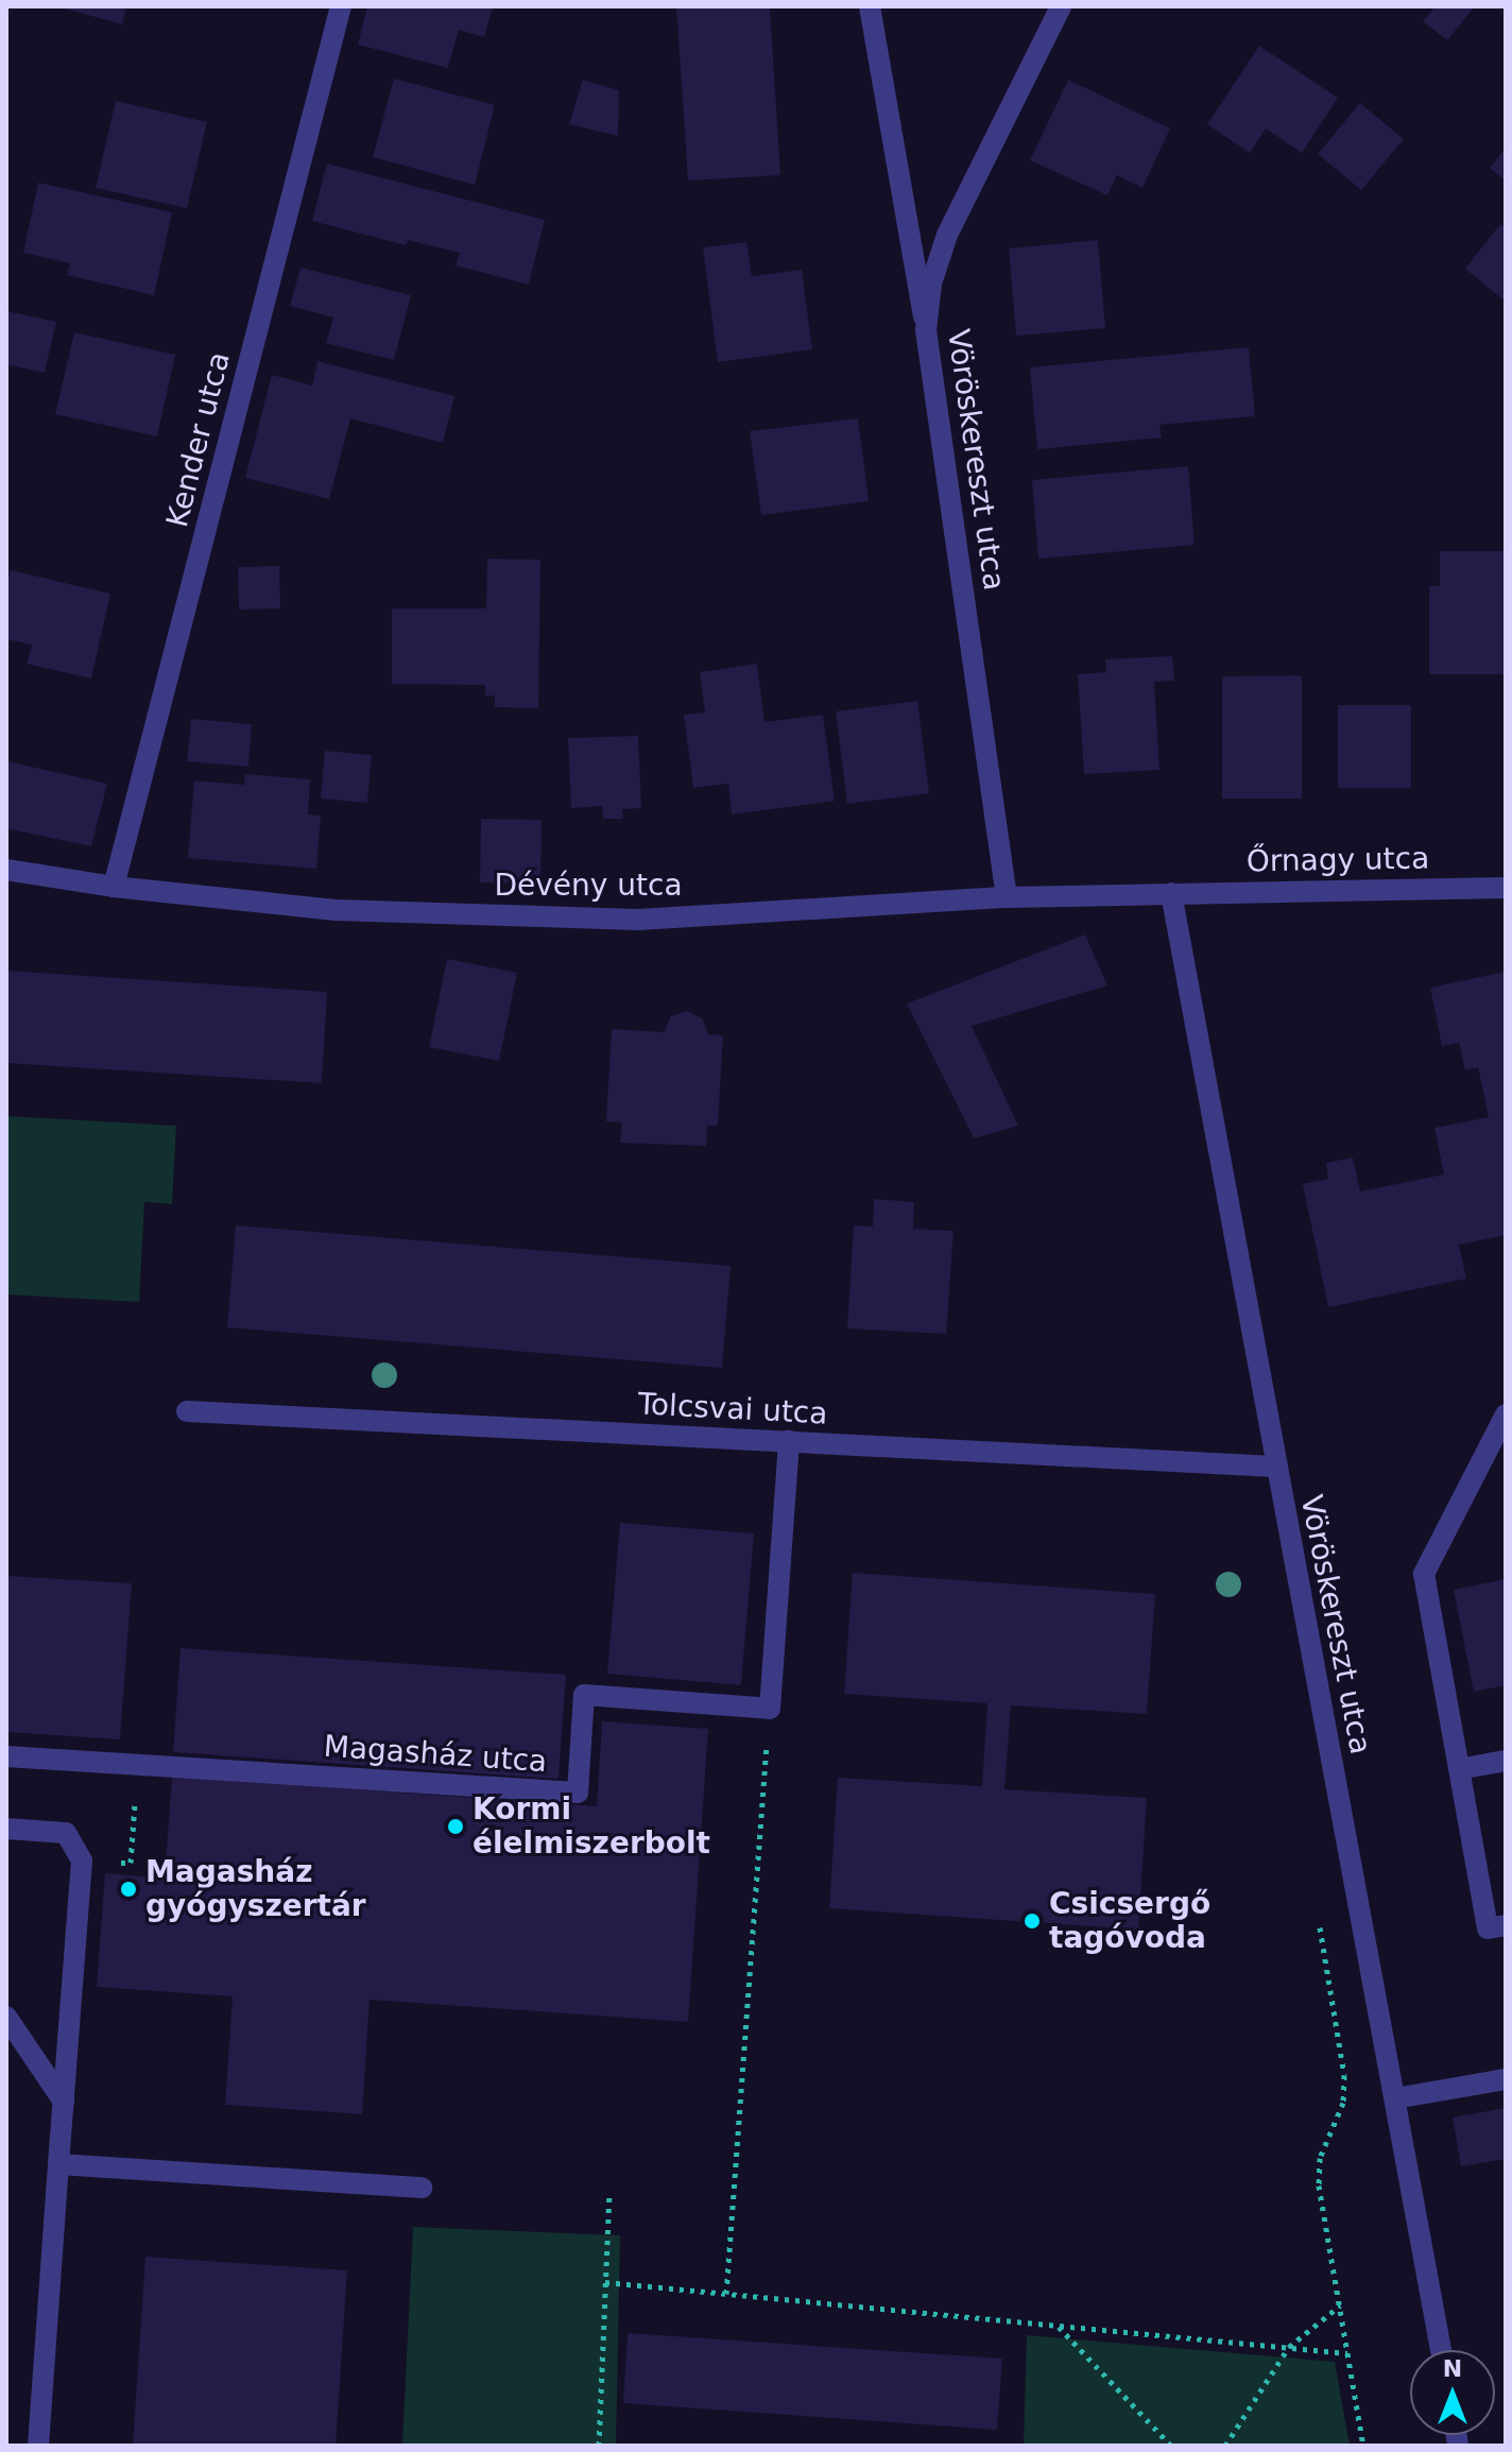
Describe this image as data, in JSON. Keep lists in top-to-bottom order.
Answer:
{
  "streets": {
    "street": [
      "Kender utca",
      "Vöröskereszt utca",
      "Őrnagy utca",
      "Dévény utca",
      "Tolcsvai utca",
      "Magasház utca"
    ]
  },
  "crossings": [
    ["Kender utca", "Dévény utca"],
    ["Vöröskereszt utca", "Őrnagy utca"],
    ["Vöröskereszt utca", "Dévény utca"],
    ["Vöröskereszt utca", "Tolcsvai utca"],
    ["Őrnagy utca", "Dévény utca"]
  ],
  "places": ["Kormi élelmiszerbolt", "Magasház gyógyszertár", "Csicsergő tagóvoda"],
  "north": "top"
}
